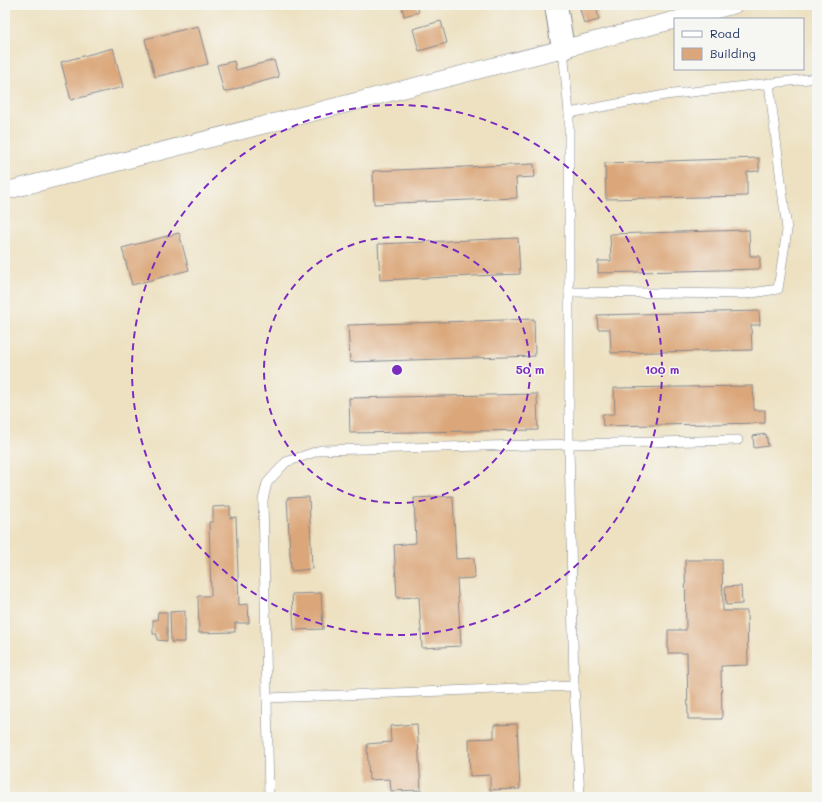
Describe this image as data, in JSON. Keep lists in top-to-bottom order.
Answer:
{
  "legend": ["Road", "Building"],
  "rings": ["50 m", "100 m"]
}
